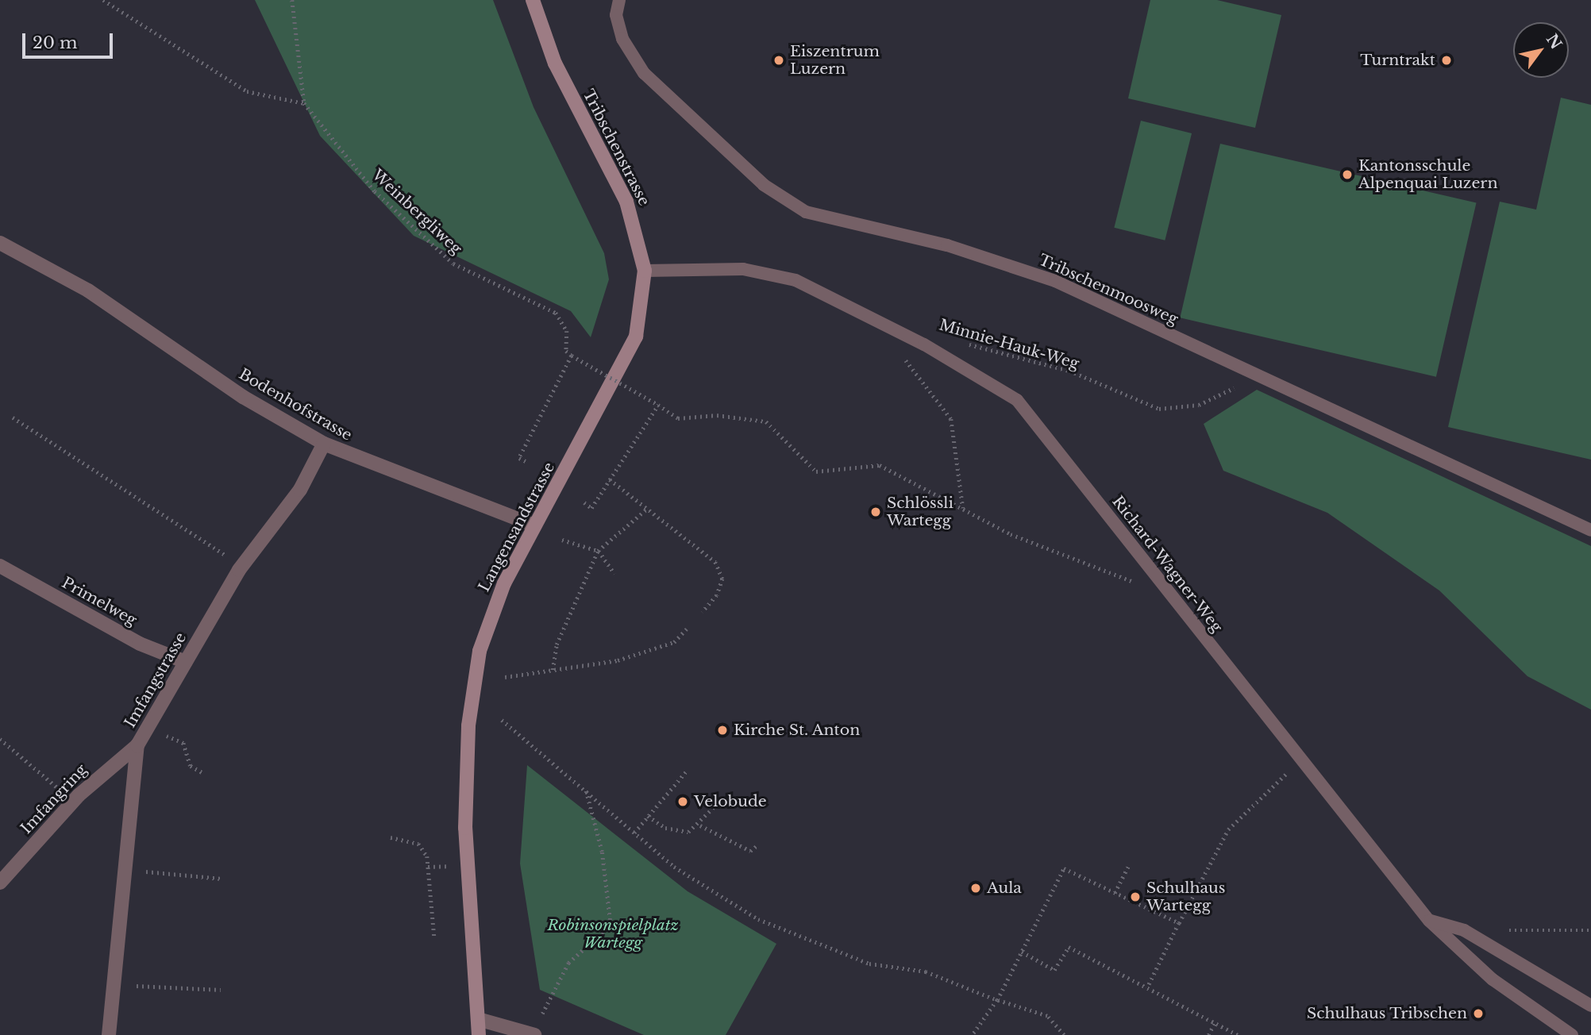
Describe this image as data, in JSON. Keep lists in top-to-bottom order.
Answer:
{
  "streets": {
    "street": [
      "Tribschenstrasse",
      "Bodenhofstrasse",
      "Langensandstrasse",
      "Primelweg",
      "Imfangstrasse",
      "Imfangring"
    ],
    "lane": ["Tribschenmoosweg", "Richard-Wagner-Weg"],
    "path": ["Weinbergliweg", "Minnie-Hauk-Weg"]
  },
  "crossings": [
    ["Tribschenstrasse", "Langensandstrasse"],
    ["Tribschenstrasse", "Richard-Wagner-Weg"],
    ["Tribschenmoosweg", "Minnie-Hauk-Weg"],
    ["Bodenhofstrasse", "Langensandstrasse"],
    ["Bodenhofstrasse", "Imfangstrasse"],
    ["Primelweg", "Imfangstrasse"],
    ["Imfangstrasse", "Imfangring"]
  ],
  "parks": ["Robinsonspielplatz Wartegg"],
  "places": [
    "Eiszentrum Luzern",
    "Turntrakt",
    "Kantonsschule Alpenquai Luzern",
    "Schlössli Wartegg",
    "Kirche St. Anton",
    "Velobude",
    "Aula",
    "Schulhaus Wartegg",
    "Schulhaus Tribschen"
  ],
  "scale_bar": "20 m",
  "north": "top right"
}
